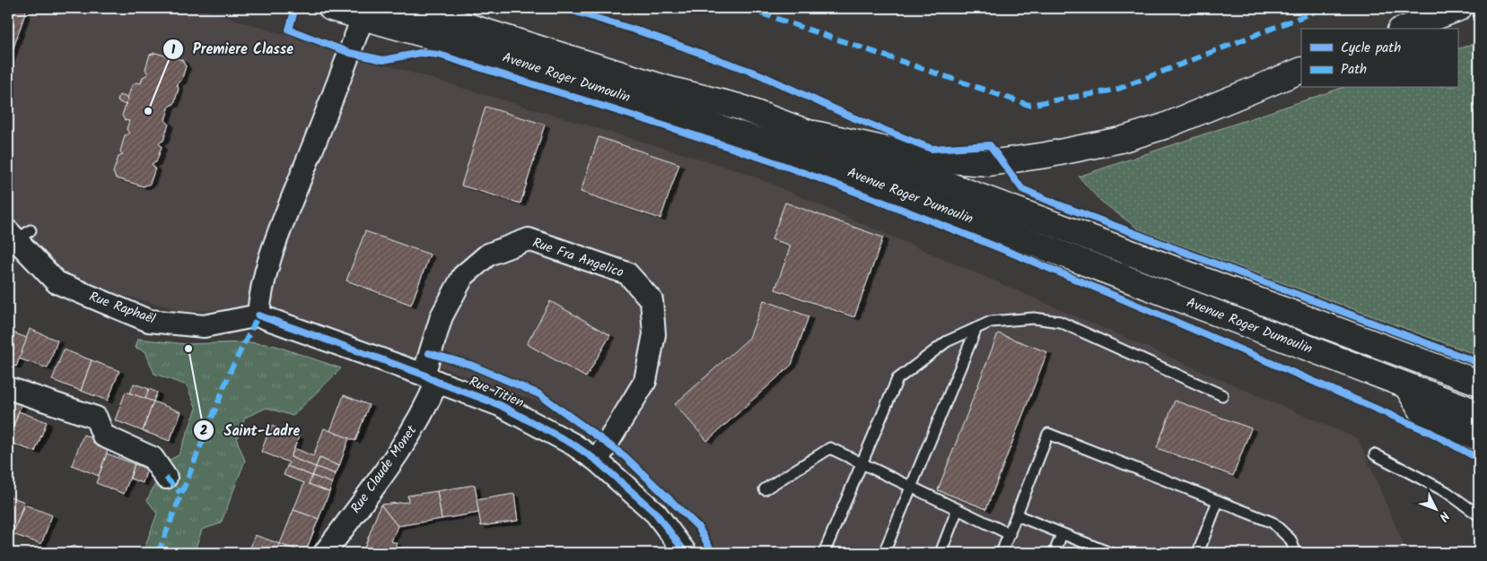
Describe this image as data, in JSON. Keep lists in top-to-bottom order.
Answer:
{
  "streets": {
    "main road": ["Avenue Roger Dumoulin"],
    "street": [
      "Rue Fra Angelico",
      "Rue Raphaël",
      "Rue Titien",
      "Rue Claude Monet"
    ]
  },
  "crossings": [
    ["Rue Fra Angelico", "Rue Titien"],
    ["Rue Fra Angelico", "Rue Claude Monet"],
    ["Rue Raphaël", "Rue Titien"],
    ["Rue Titien", "Rue Claude Monet"]
  ],
  "places": ["Premiere Classe", "Saint-Ladre"],
  "legend": ["Cycle path", "Path"],
  "north": "bottom right"
}
